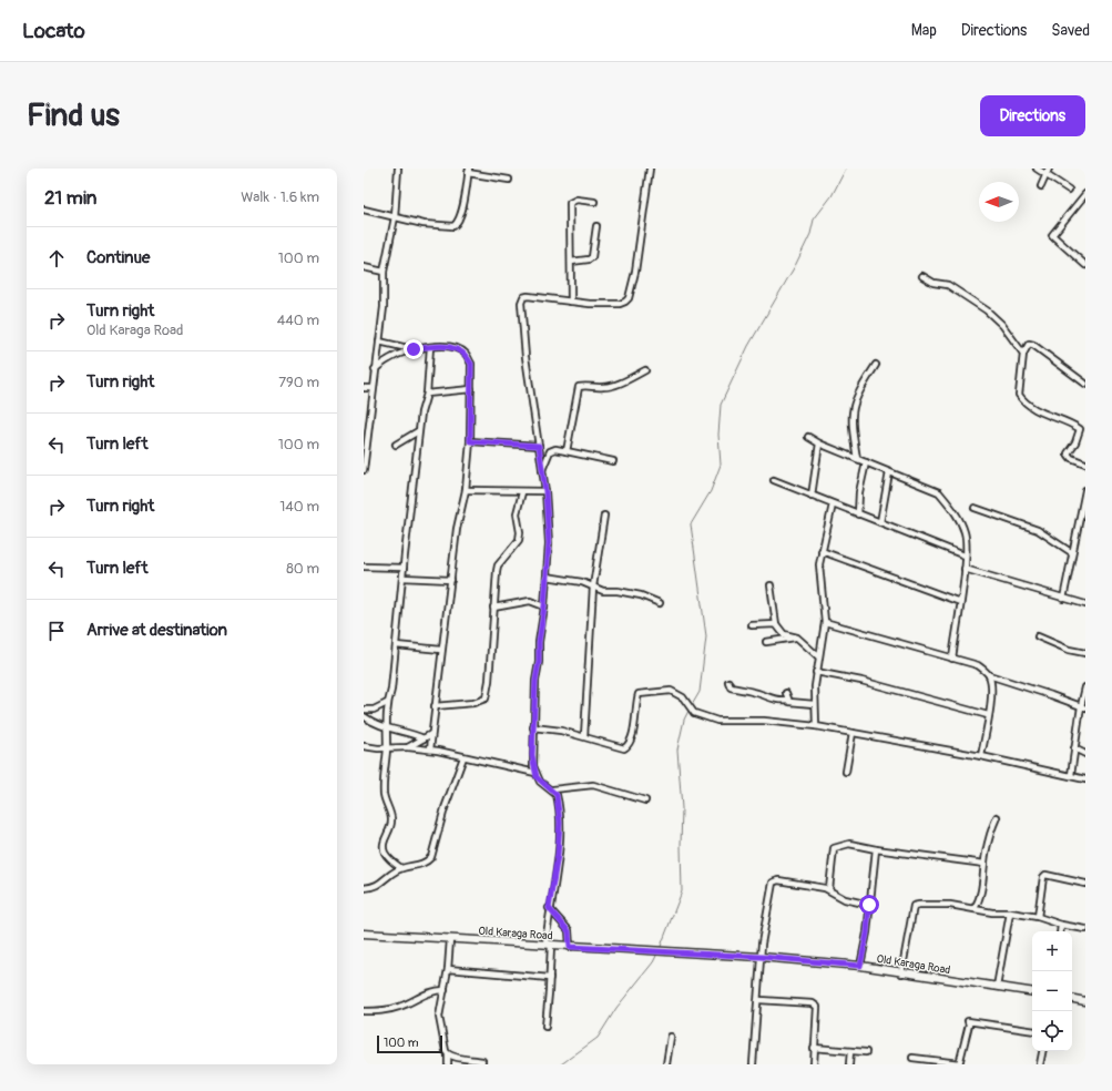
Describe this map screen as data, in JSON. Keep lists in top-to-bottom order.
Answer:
{
  "streets": {
    "street": ["Old Karaga Road"]
  },
  "scale_bar": "100 m",
  "north": "left",
  "page": {
    "header": "Locato",
    "nav": ["Map", "Directions", "Saved"],
    "buttons": "Directions",
    "title": "Find us",
    "heading": ["21 min", "Walk · 1.6 km"],
    "list": [
      ["Continue", "100 m"],
      ["Turn right", "Old Karaga Road", "440 m"],
      ["Turn right", "790 m"],
      ["Turn left", "100 m"],
      ["Turn right", "140 m"],
      ["Turn left", "80 m"],
      "Arrive at destination"
    ],
    "map_buttons": ["+", "−"],
    "scale": "100 m"
  }
}
